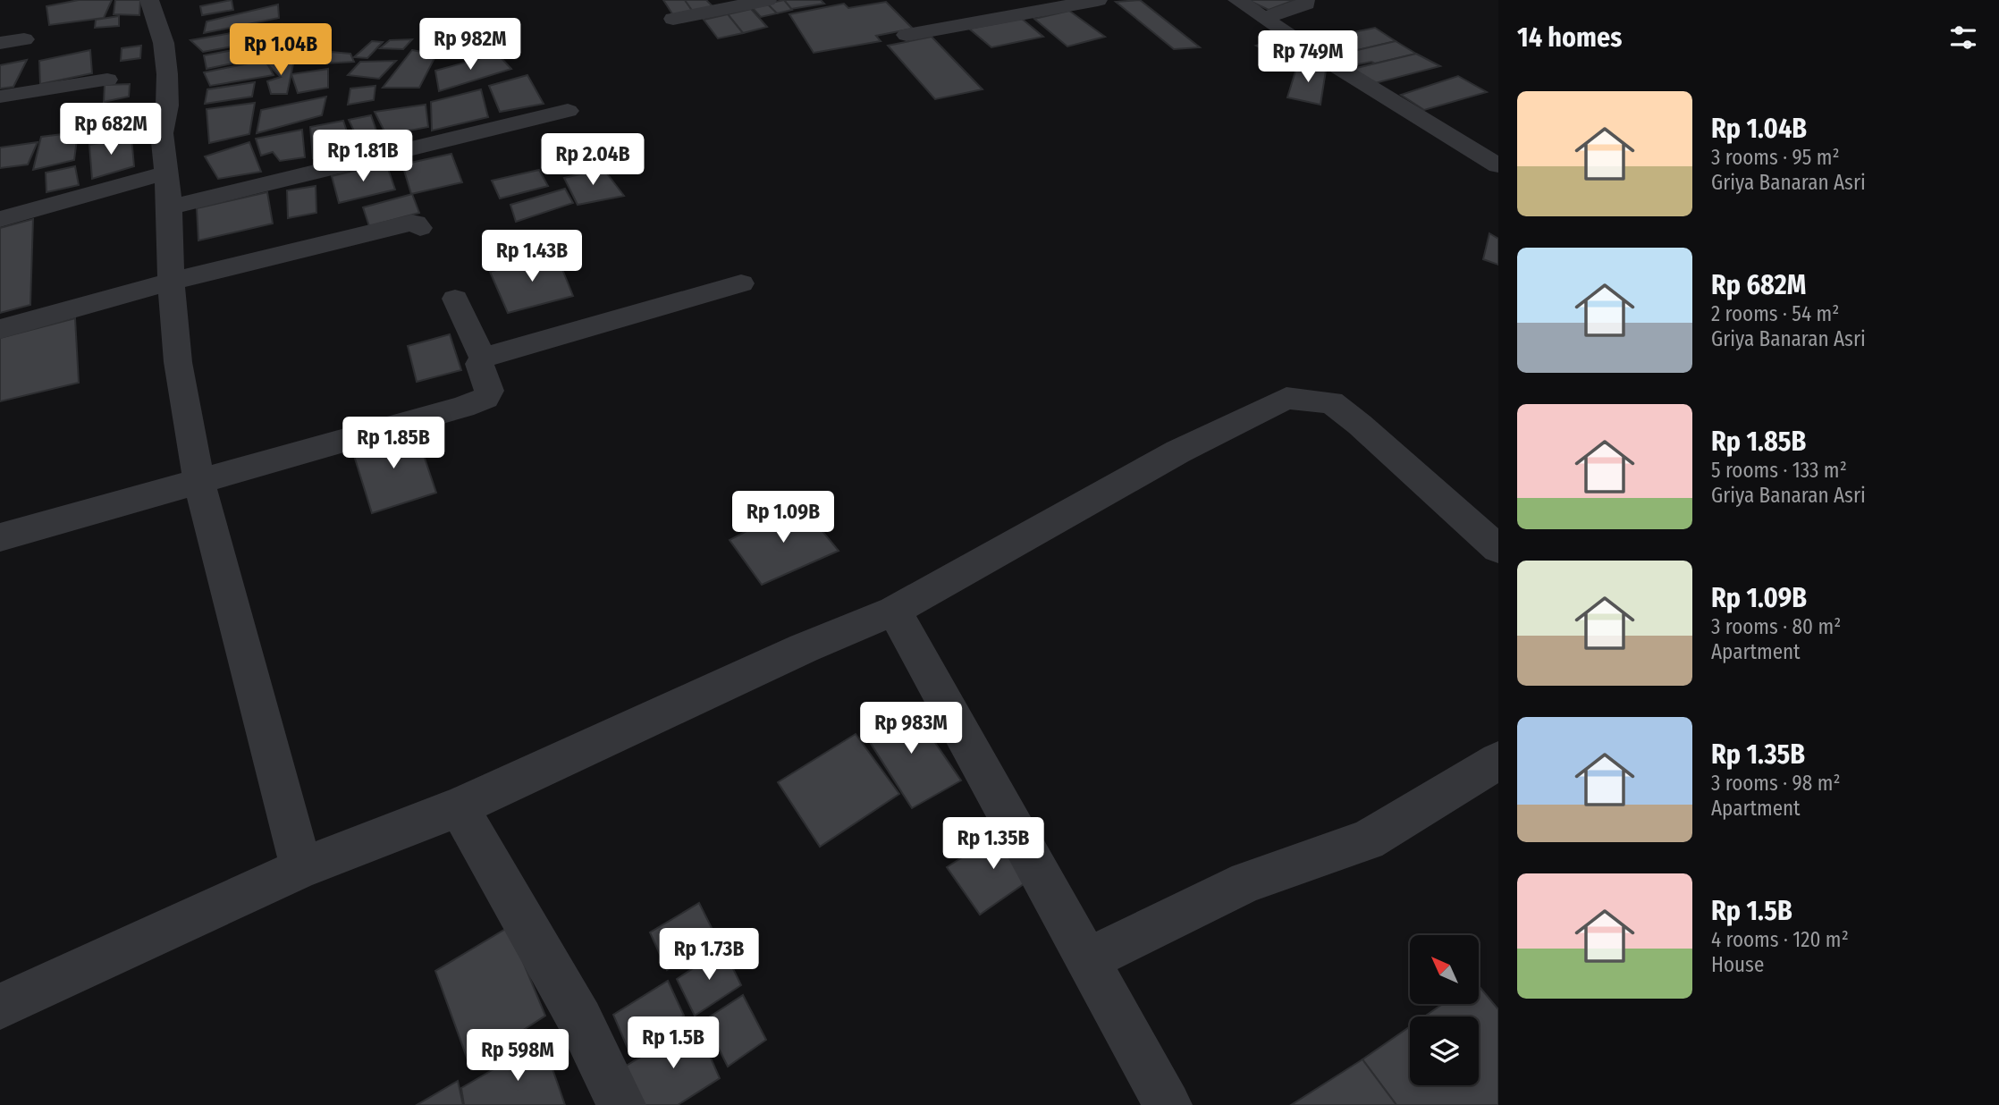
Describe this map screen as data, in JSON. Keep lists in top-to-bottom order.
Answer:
{
  "north": "top left",
  "page": {
    "heading": "14 homes",
    "price": [
      "Rp 982M",
      "Rp 1.04B",
      "Rp 749M",
      "Rp 682M",
      "Rp 1.81B",
      "Rp 2.04B",
      "Rp 1.43B",
      "Rp 1.85B",
      "Rp 1.09B",
      "Rp 983M",
      "Rp 1.35B",
      "Rp 1.73B",
      "Rp 1.5B",
      "Rp 598M"
    ],
    "list": [
      {
        "name": "Rp 1.04B",
        "note": "3 rooms · 95 m² · Griya Banaran Asri"
      },
      {
        "name": "Rp 682M",
        "note": "2 rooms · 54 m² · Griya Banaran Asri"
      },
      {
        "name": "Rp 1.85B",
        "note": "5 rooms · 133 m² · Griya Banaran Asri"
      },
      {
        "name": "Rp 1.09B",
        "note": "3 rooms · 80 m² · Apartment"
      },
      {
        "name": "Rp 1.35B",
        "note": "3 rooms · 98 m² · Apartment"
      },
      {
        "name": "Rp 1.5B",
        "note": "4 rooms · 120 m² · House"
      }
    ]
  }
}
